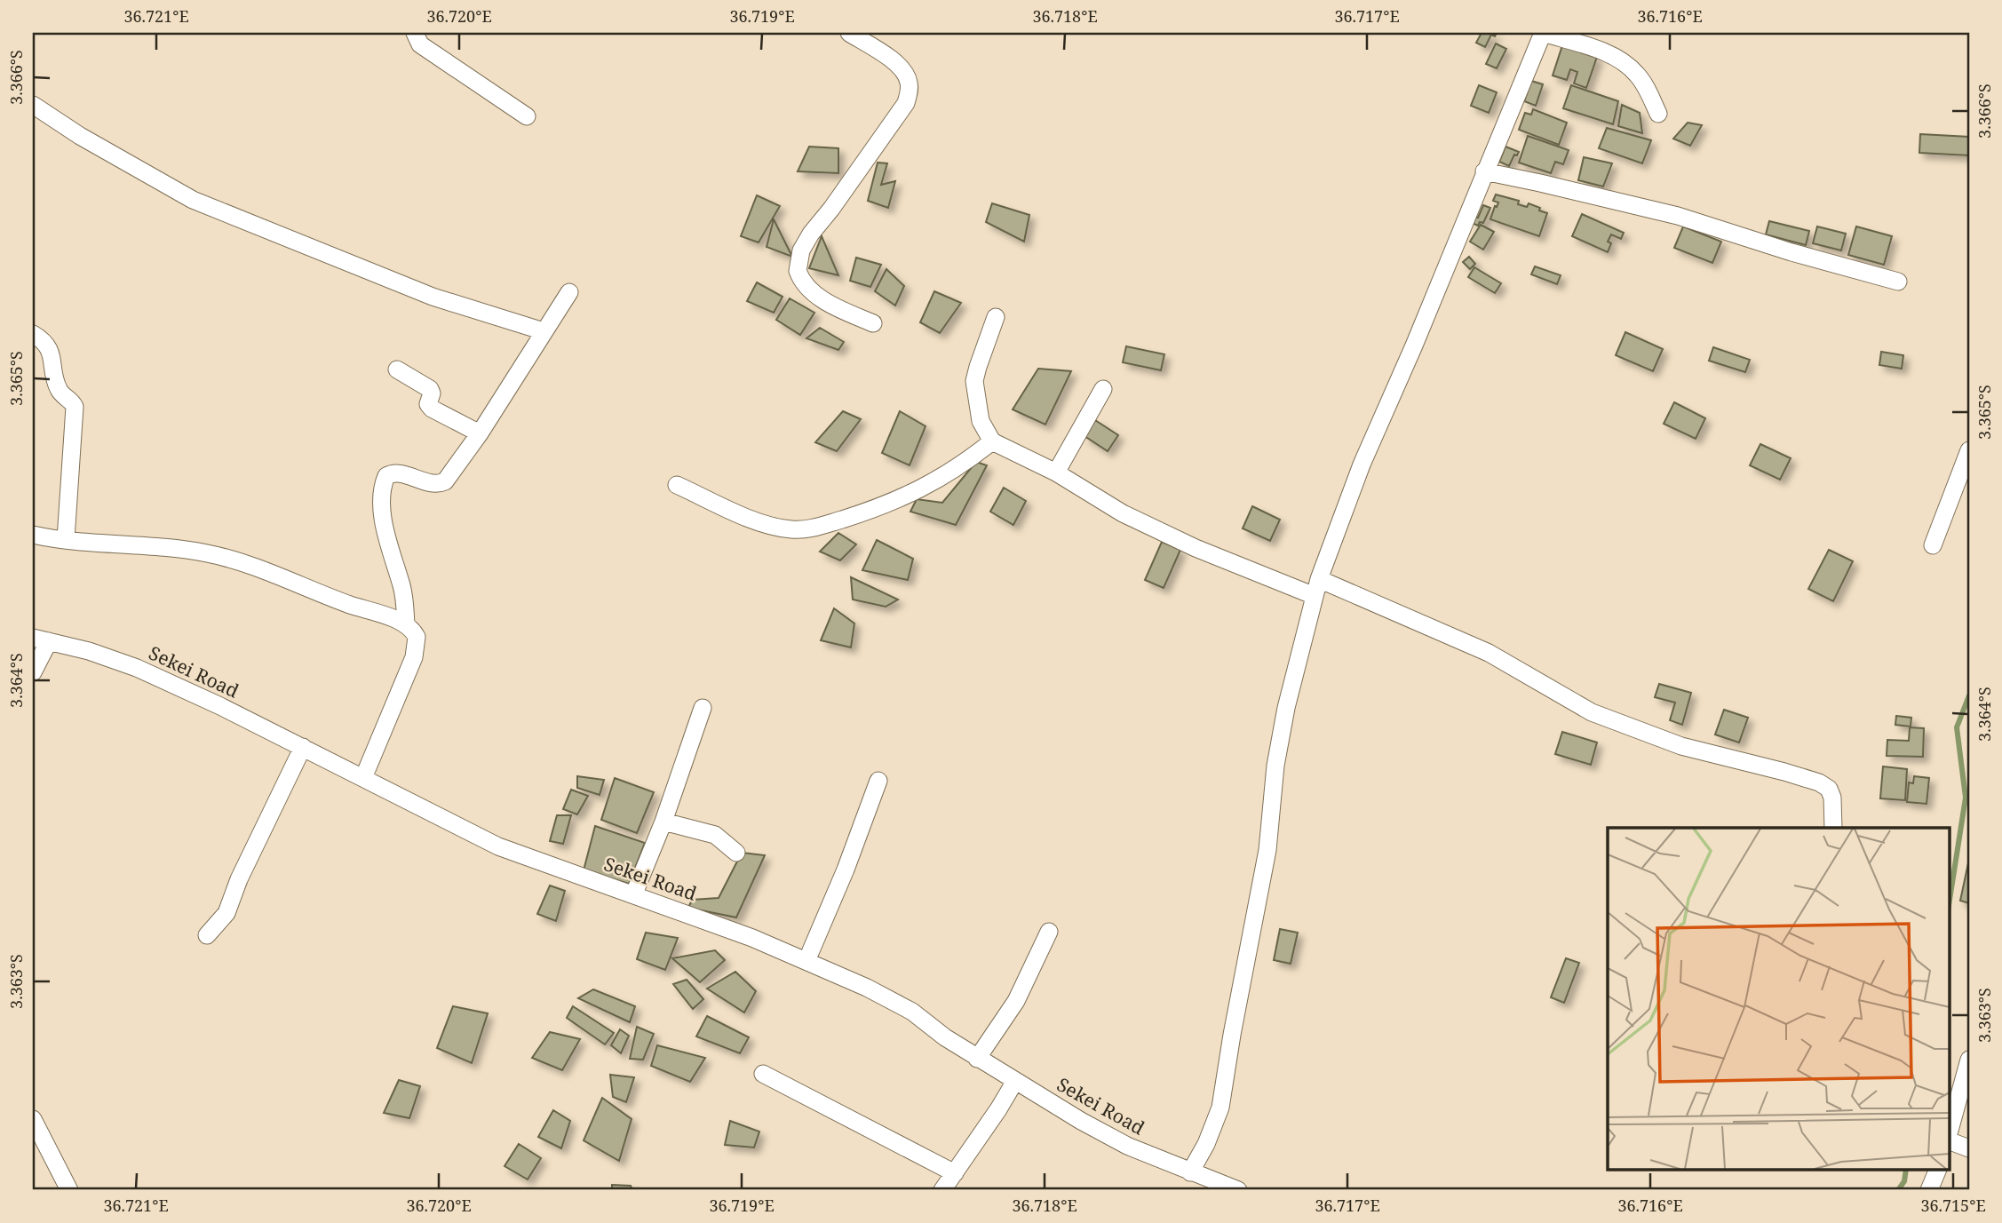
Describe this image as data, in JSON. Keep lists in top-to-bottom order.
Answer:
{
  "streets": {
    "street": ["Sekei Road"]
  },
  "coordinates": [
    "36.721°E",
    "36.720°E",
    "36.719°E",
    "36.718°E",
    "36.717°E",
    "36.716°E",
    "3.366°S",
    "3.365°S",
    "3.364°S",
    "3.363°S",
    "36.715°E"
  ]
}
